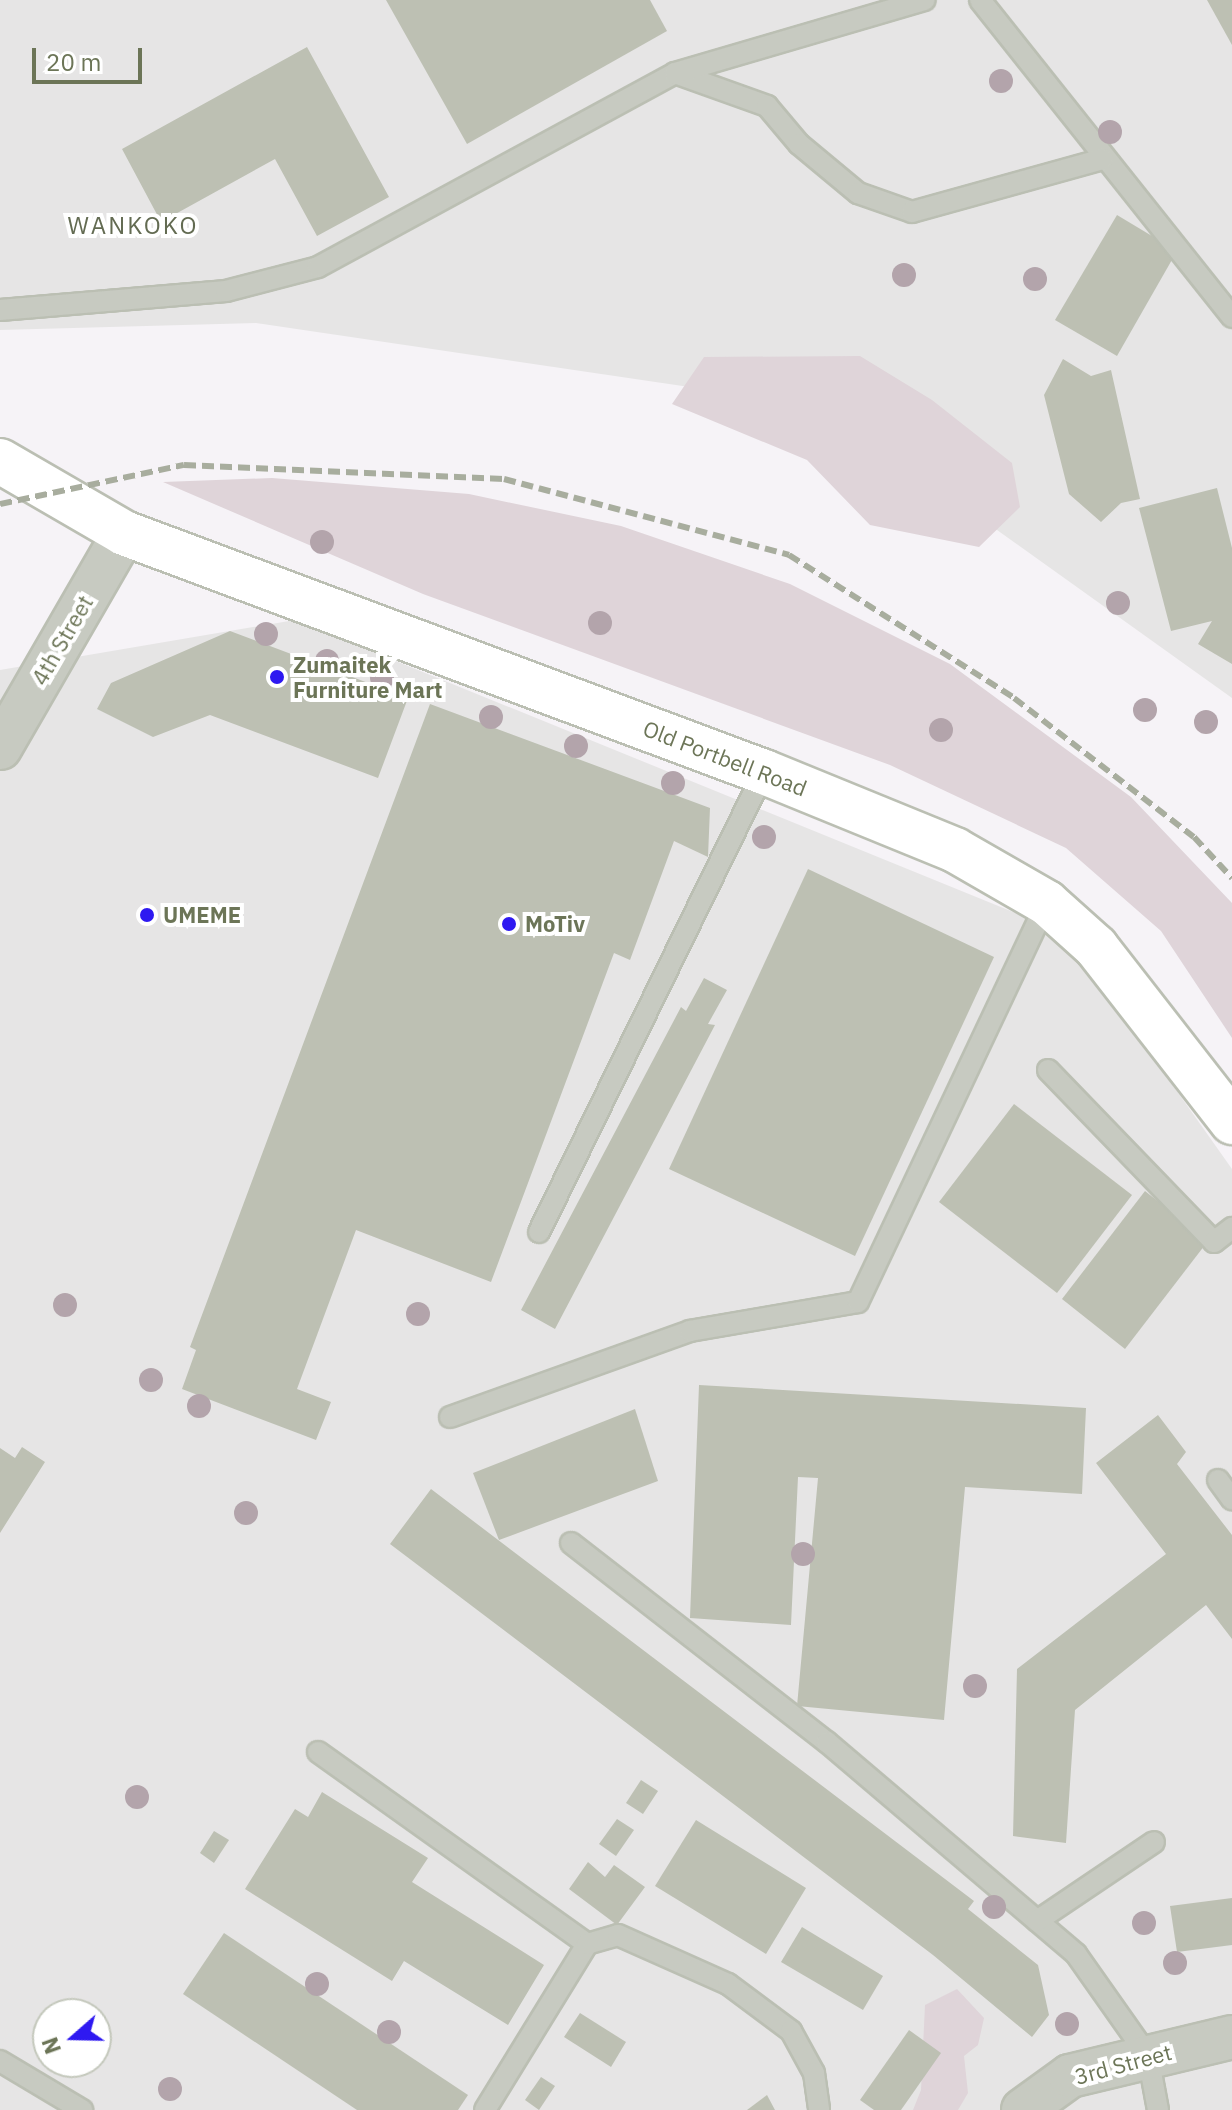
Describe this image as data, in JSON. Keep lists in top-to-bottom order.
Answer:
{
  "streets": {
    "main road": ["Old Portbell Road"],
    "street": ["4th Street", "3rd Street"]
  },
  "crossings": [
    ["4th Street", "Old Portbell Road"]
  ],
  "districts": ["WANKOKO"],
  "places": ["Zumaitek Furniture Mart", "UMEME", "MoTiv"],
  "scale_bar": "20 m",
  "north": "left"
}
